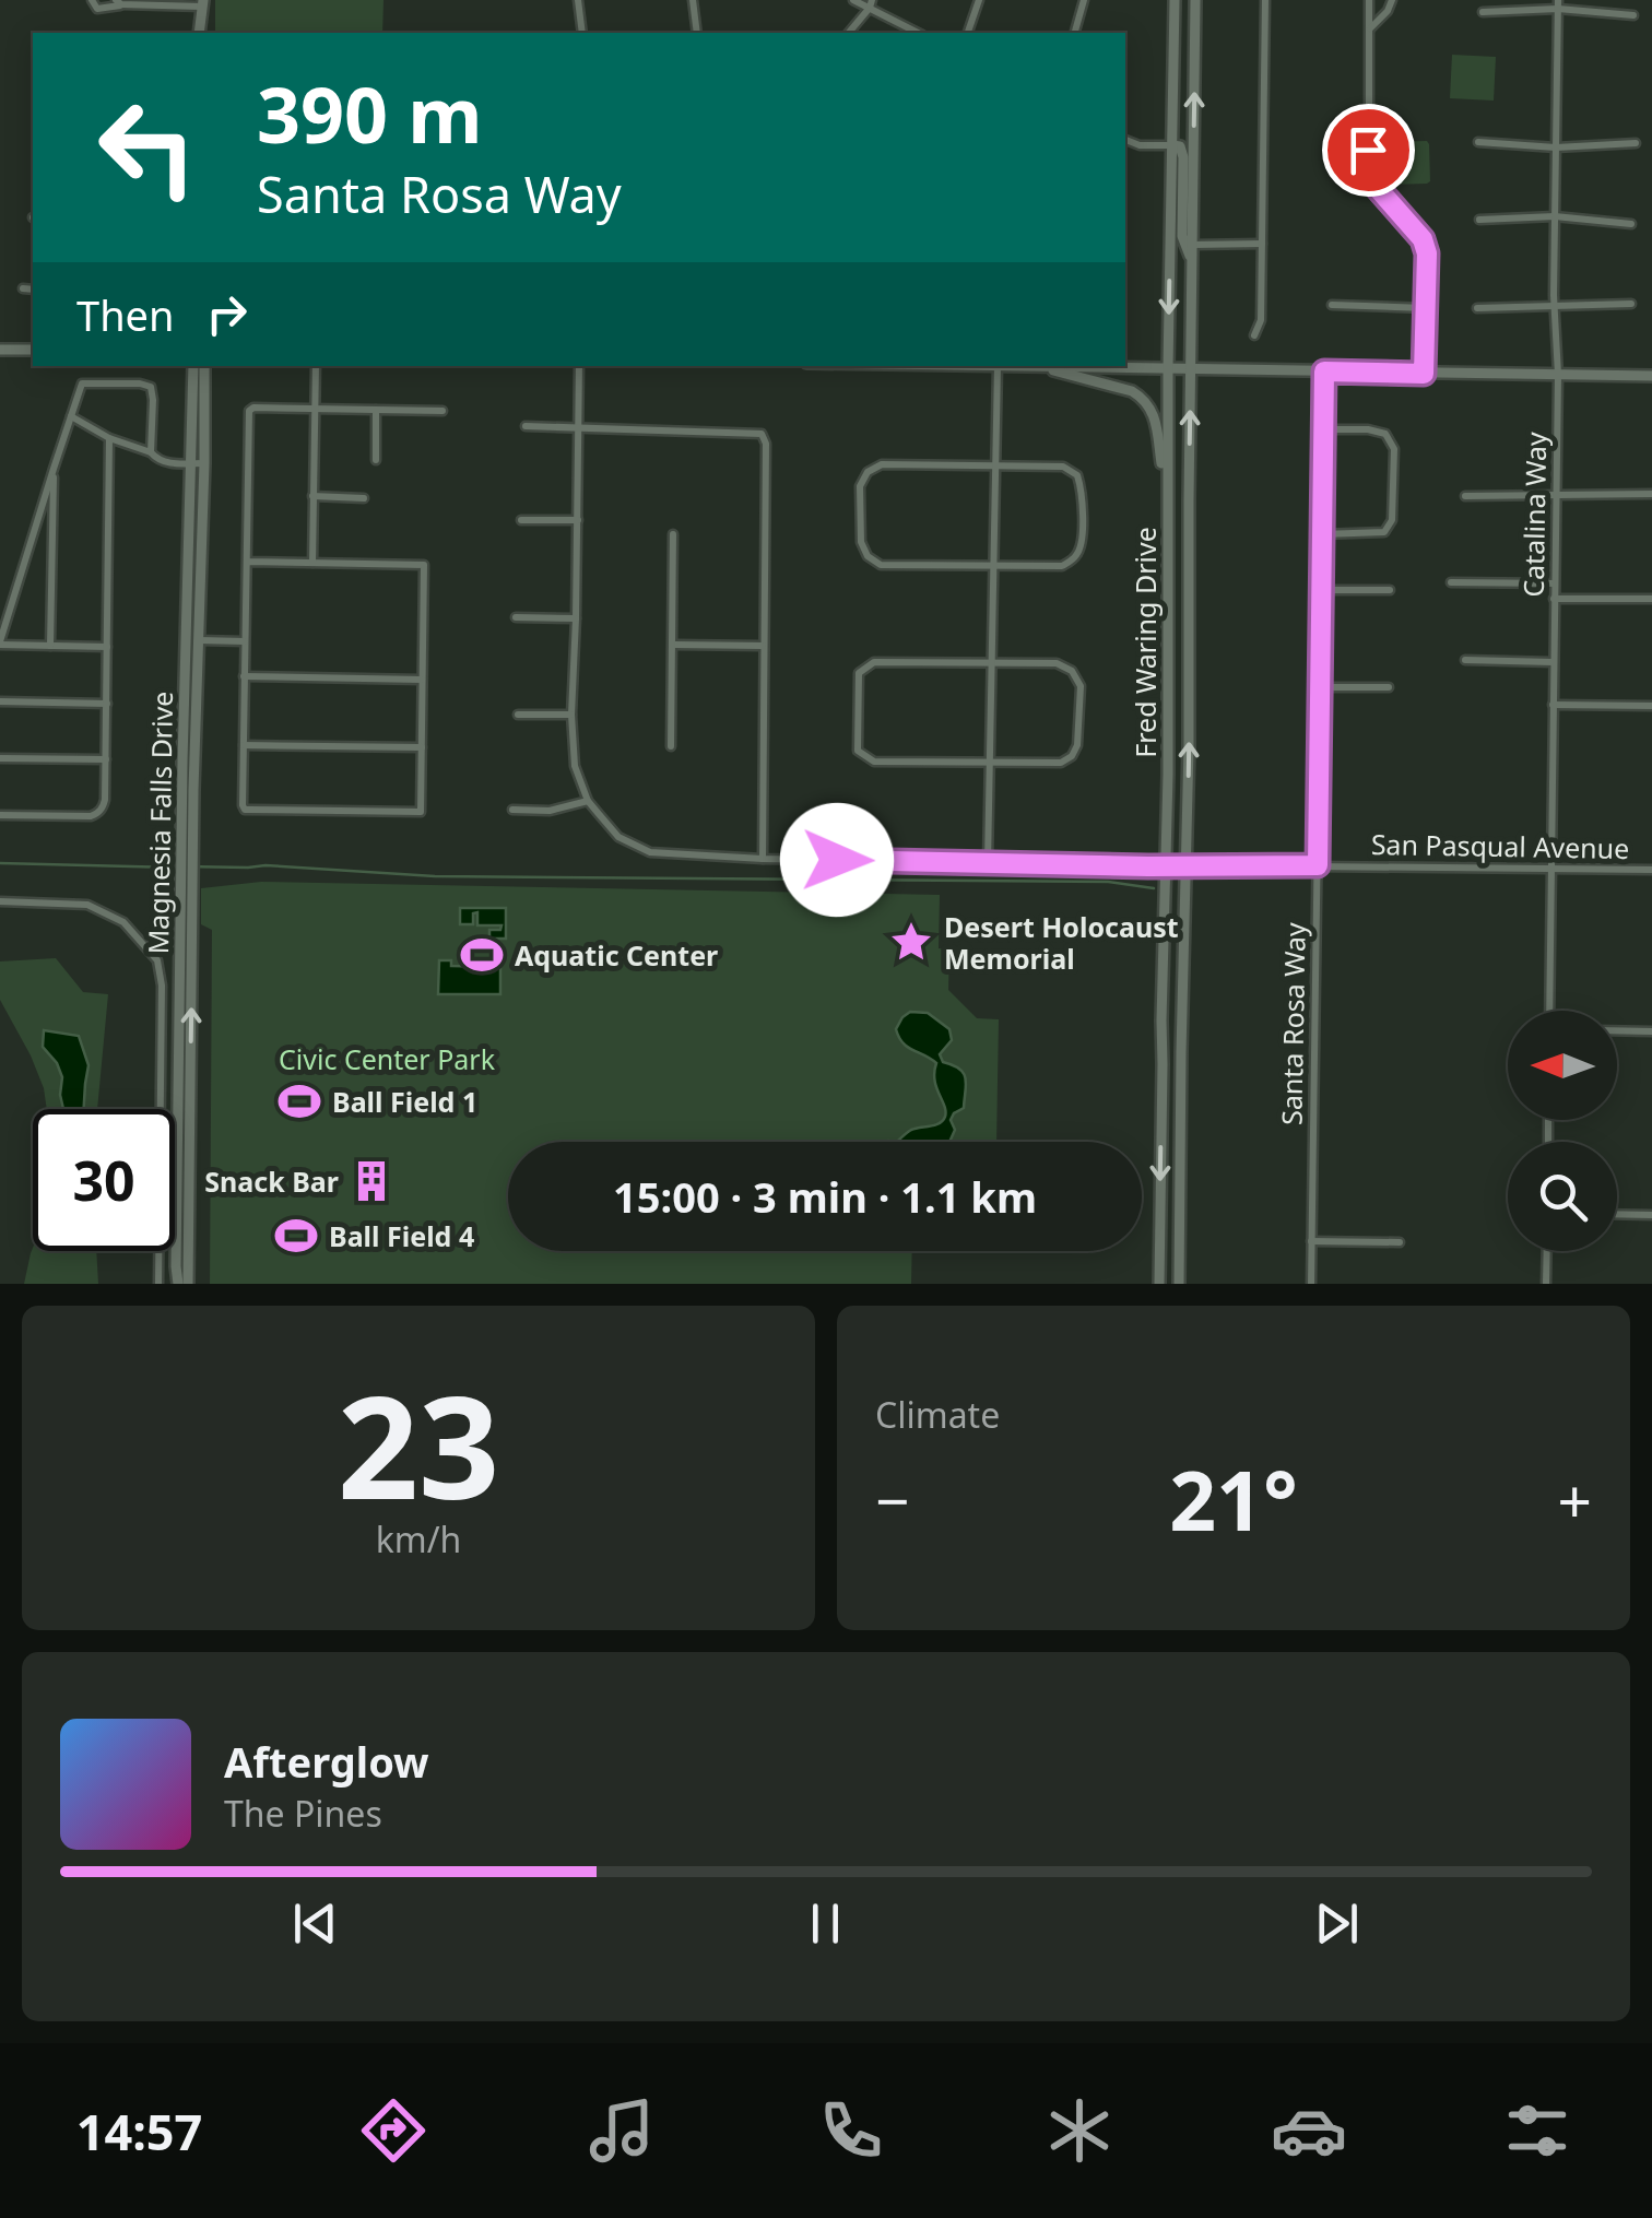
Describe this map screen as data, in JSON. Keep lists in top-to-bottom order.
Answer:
{
  "streets": {
    "main road": ["Fred Waring Drive", "Magnesia Falls Drive"],
    "street": ["Catalina Way", "San Pasqual Avenue", "Santa Rosa Way"]
  },
  "crossings": [
    ["Catalina Way", "San Pasqual Avenue"],
    ["Fred Waring Drive", "San Pasqual Avenue"],
    ["San Pasqual Avenue", "Santa Rosa Way"]
  ],
  "parks": ["Civic Center Park"],
  "places": {
    "place": ["Desert Holocaust Memorial"],
    "sports": ["Aquatic Center", "Ball Field 1", "Ball Field 4"],
    "building": ["Snack Bar"]
  },
  "north": "left",
  "page": {
    "turn": ["390 m", "Santa Rosa Way"],
    "then": "Then",
    "limit": "30",
    "trip": "15:00 · 3 min · 1.1 km",
    "tile": [
      ["23", "km/h"],
      "Climate"
    ],
    "heat": ["−", "21°", "+"],
    "song": ["Afterglow", "The Pines"],
    "tabs": "14:57"
  }
}
